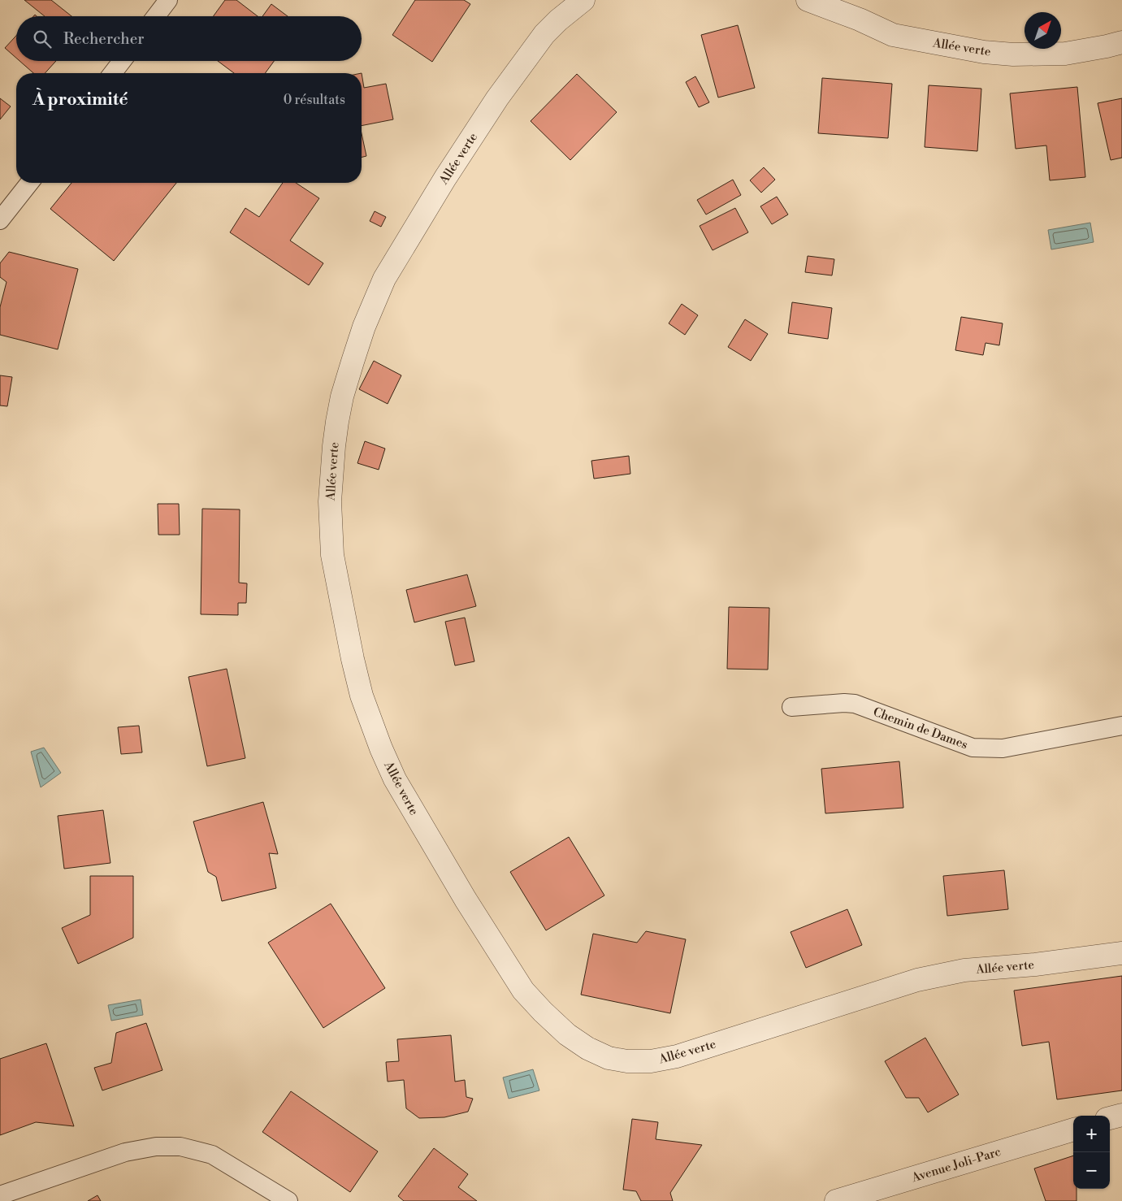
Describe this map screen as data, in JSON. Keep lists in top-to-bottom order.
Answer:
{
  "streets": {
    "street": ["Allée verte", "Chemin de Dames", "Avenue Joli-Parc"]
  },
  "north": "top right",
  "page": {
    "search": "Rechercher",
    "heading": ["À proximité", "0 résultats"],
    "map_buttons": ["+", "−"]
  }
}
